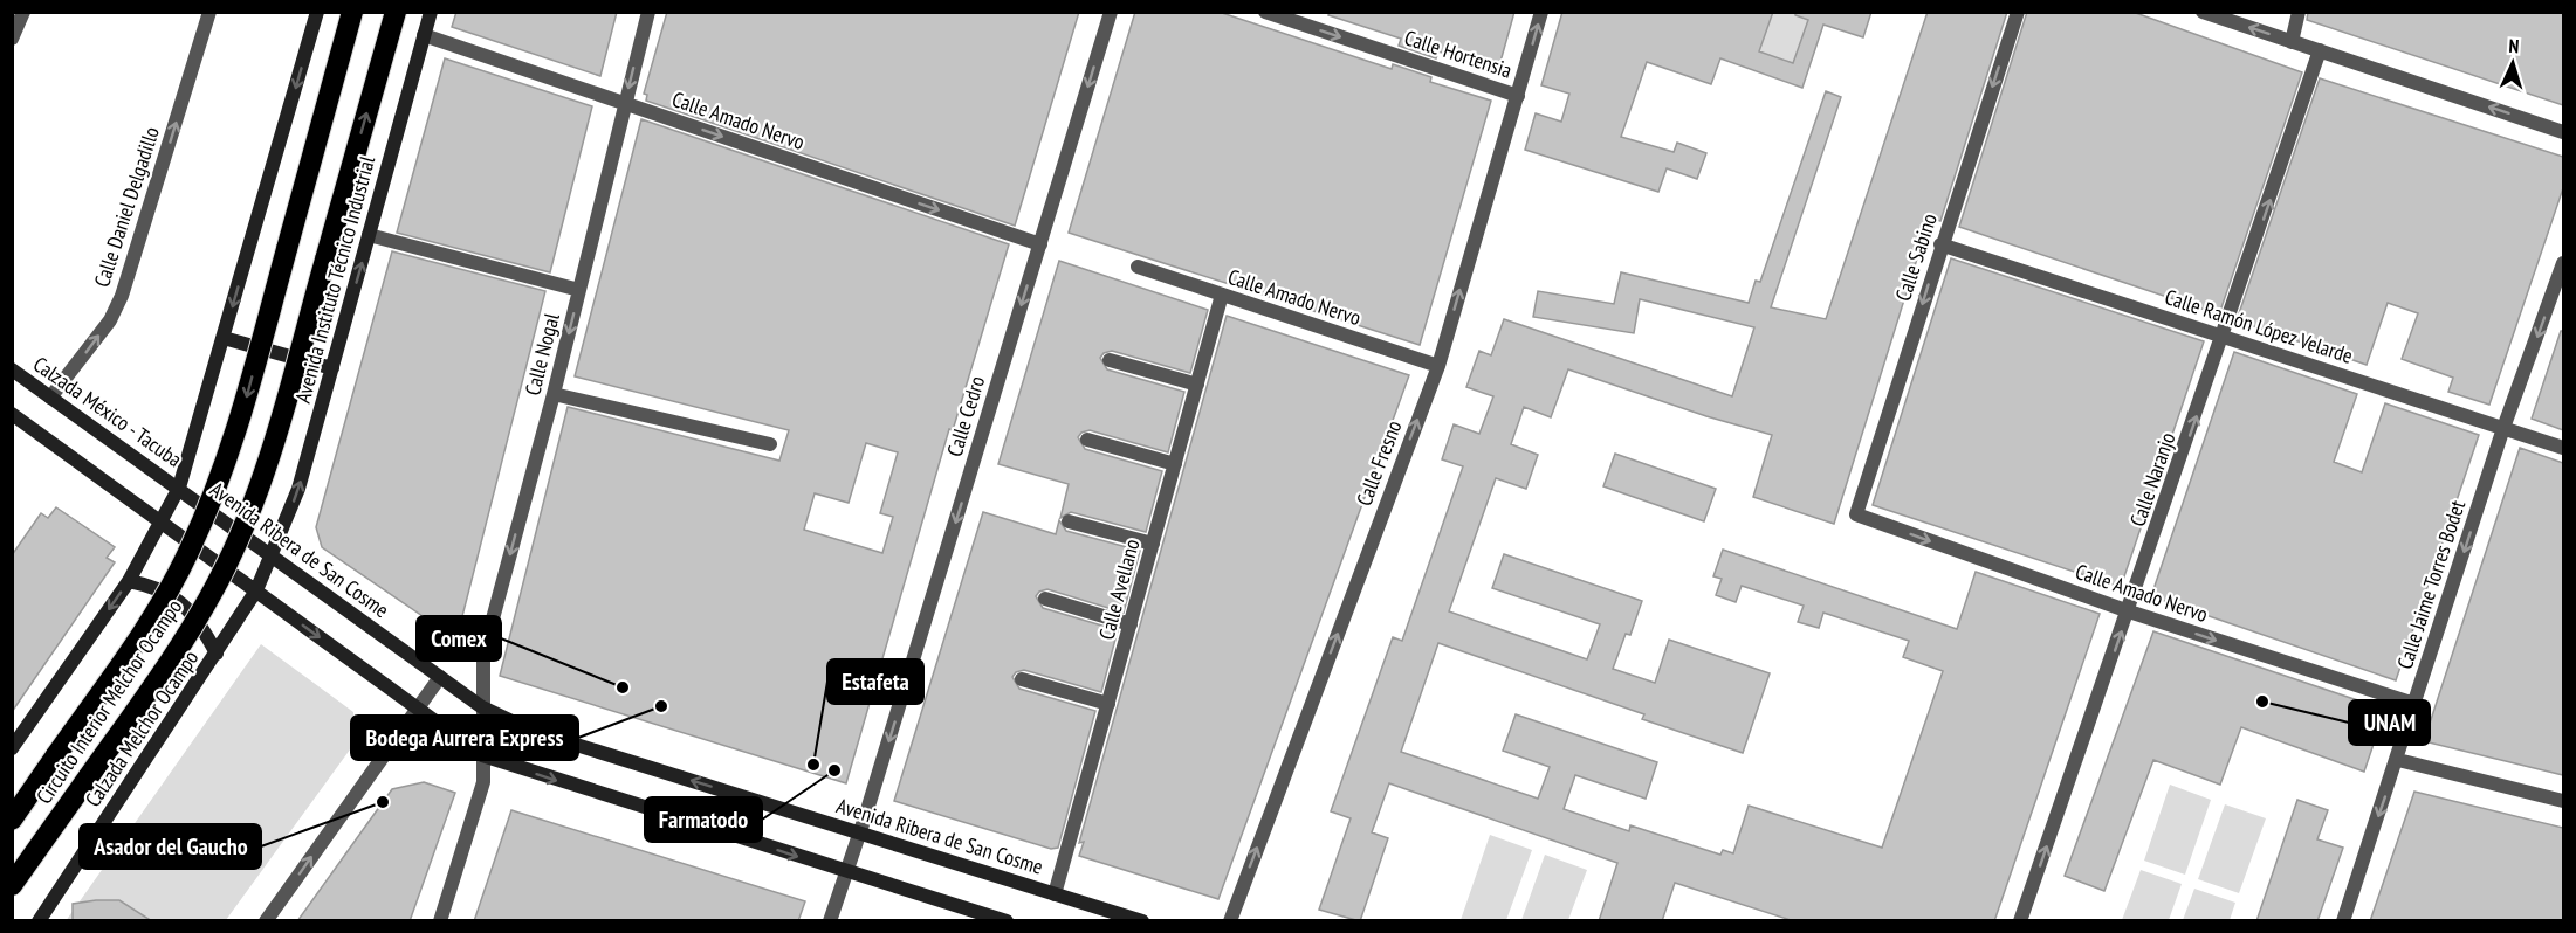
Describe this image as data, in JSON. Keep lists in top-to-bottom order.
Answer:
{
  "streets": {
    "highway": ["Circuito Interior Melchor Ocampo"],
    "main road": [
      "Avenida Instituto Técnico Industrial",
      "Calzada México - Tacuba",
      "Avenida Ribera de San Cosme",
      "Calzada Melchor Ocampo"
    ],
    "street": [
      "Calle Hortensia",
      "Calle Amado Nervo",
      "Calle Daniel Delgadillo",
      "Calle Sabino",
      "Calle Ramón López Velarde",
      "Calle Nogal",
      "Calle Cedro",
      "Calle Fresno",
      "Calle Naranjo",
      "Calle Jaime Torres Bodet",
      "Calle Avellano"
    ]
  },
  "crossings": [
    ["Calle Hortensia", "Calle Fresno"],
    ["Calle Amado Nervo", "Calle Sabino"],
    ["Calle Amado Nervo", "Avenida Instituto Técnico Industrial"],
    ["Calle Amado Nervo", "Calle Nogal"],
    ["Calle Amado Nervo", "Calle Cedro"],
    ["Calle Amado Nervo", "Calle Fresno"],
    ["Calle Amado Nervo", "Calle Naranjo"],
    ["Calle Amado Nervo", "Calle Jaime Torres Bodet"],
    ["Calle Amado Nervo", "Calle Avellano"],
    ["Calle Daniel Delgadillo", "Calzada México - Tacuba"],
    ["Calle Sabino", "Calle Ramón López Velarde"],
    ["Avenida Instituto Técnico Industrial", "Avenida Ribera de San Cosme"],
    ["Avenida Instituto Técnico Industrial", "Calzada Melchor Ocampo"],
    ["Calle Ramón López Velarde", "Calle Naranjo"],
    ["Calle Ramón López Velarde", "Calle Jaime Torres Bodet"],
    ["Calle Nogal", "Avenida Ribera de San Cosme"],
    ["Calzada México - Tacuba", "Avenida Ribera de San Cosme"],
    ["Calle Cedro", "Avenida Ribera de San Cosme"],
    ["Avenida Ribera de San Cosme", "Calle Avellano"],
    ["Avenida Ribera de San Cosme", "Calzada Melchor Ocampo"]
  ],
  "one_way": [
    "Calle Hortensia",
    "Calle Amado Nervo",
    "Calle Daniel Delgadillo",
    "Calle Sabino",
    "Calle Nogal",
    "Calle Cedro",
    "Calle Fresno",
    "Calle Naranjo",
    "Calle Jaime Torres Bodet"
  ],
  "places": [
    "Comex",
    "UNAM",
    "Bodega Aurrera Express",
    "Estafeta",
    "Farmatodo",
    "Asador del Gaucho"
  ],
  "north": "top"
}
